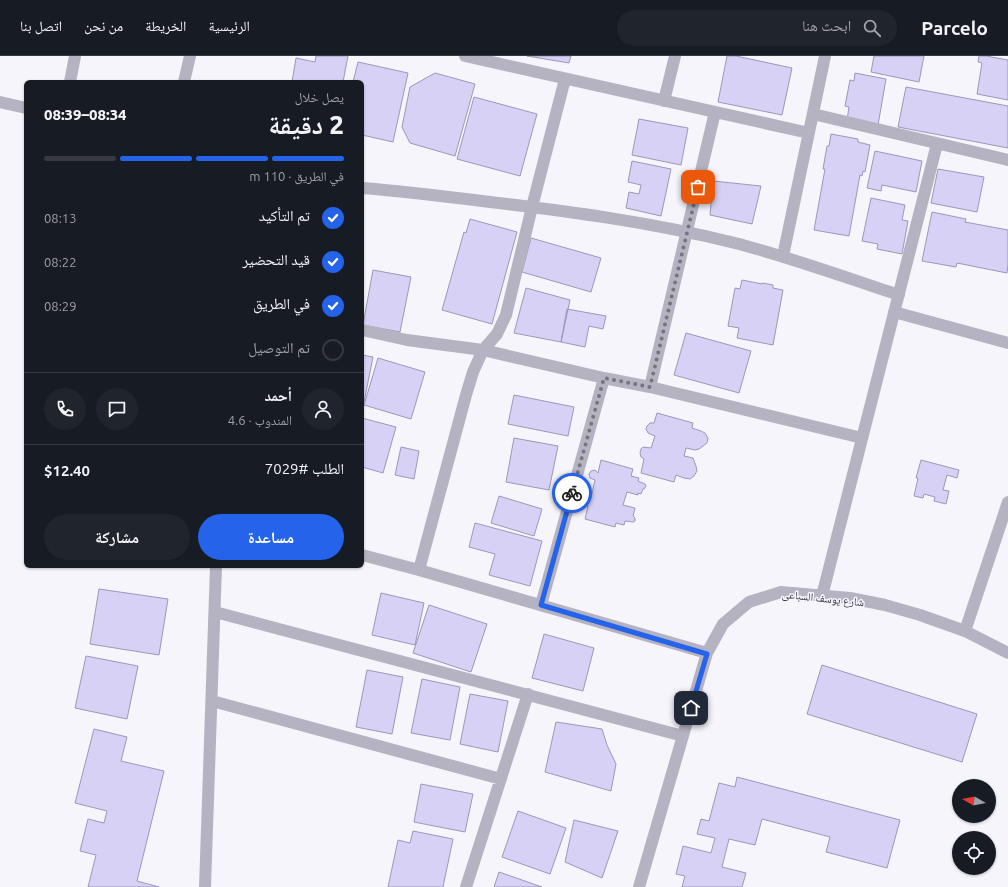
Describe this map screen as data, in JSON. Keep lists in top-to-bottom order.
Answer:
{
  "streets": {
    "street": ["شارع يوسف السباعى"]
  },
  "north": "left",
  "page": {
    "header": "Parcelo",
    "search": "ابحث هنا",
    "nav": [
      "الرئيسية",
      "الخريطة",
      "من نحن",
      "اتصل بنا"
    ],
    "heading": ["2 دقيقة", "يصل خلال", "08:34–08:39"],
    "panel": [
      "أحمد",
      "المندوب · 4.6",
      "الطلب #7029",
      "$12.40"
    ],
    "bar": "في الطريق · 110 m",
    "list": [
      ["تم التأكيد", "08:13"],
      ["قيد التحضير", "08:22"],
      ["في الطريق", "08:29"],
      "تم التوصيل"
    ],
    "buttons": ["مساعدة", "مشاركة"]
  }
}
